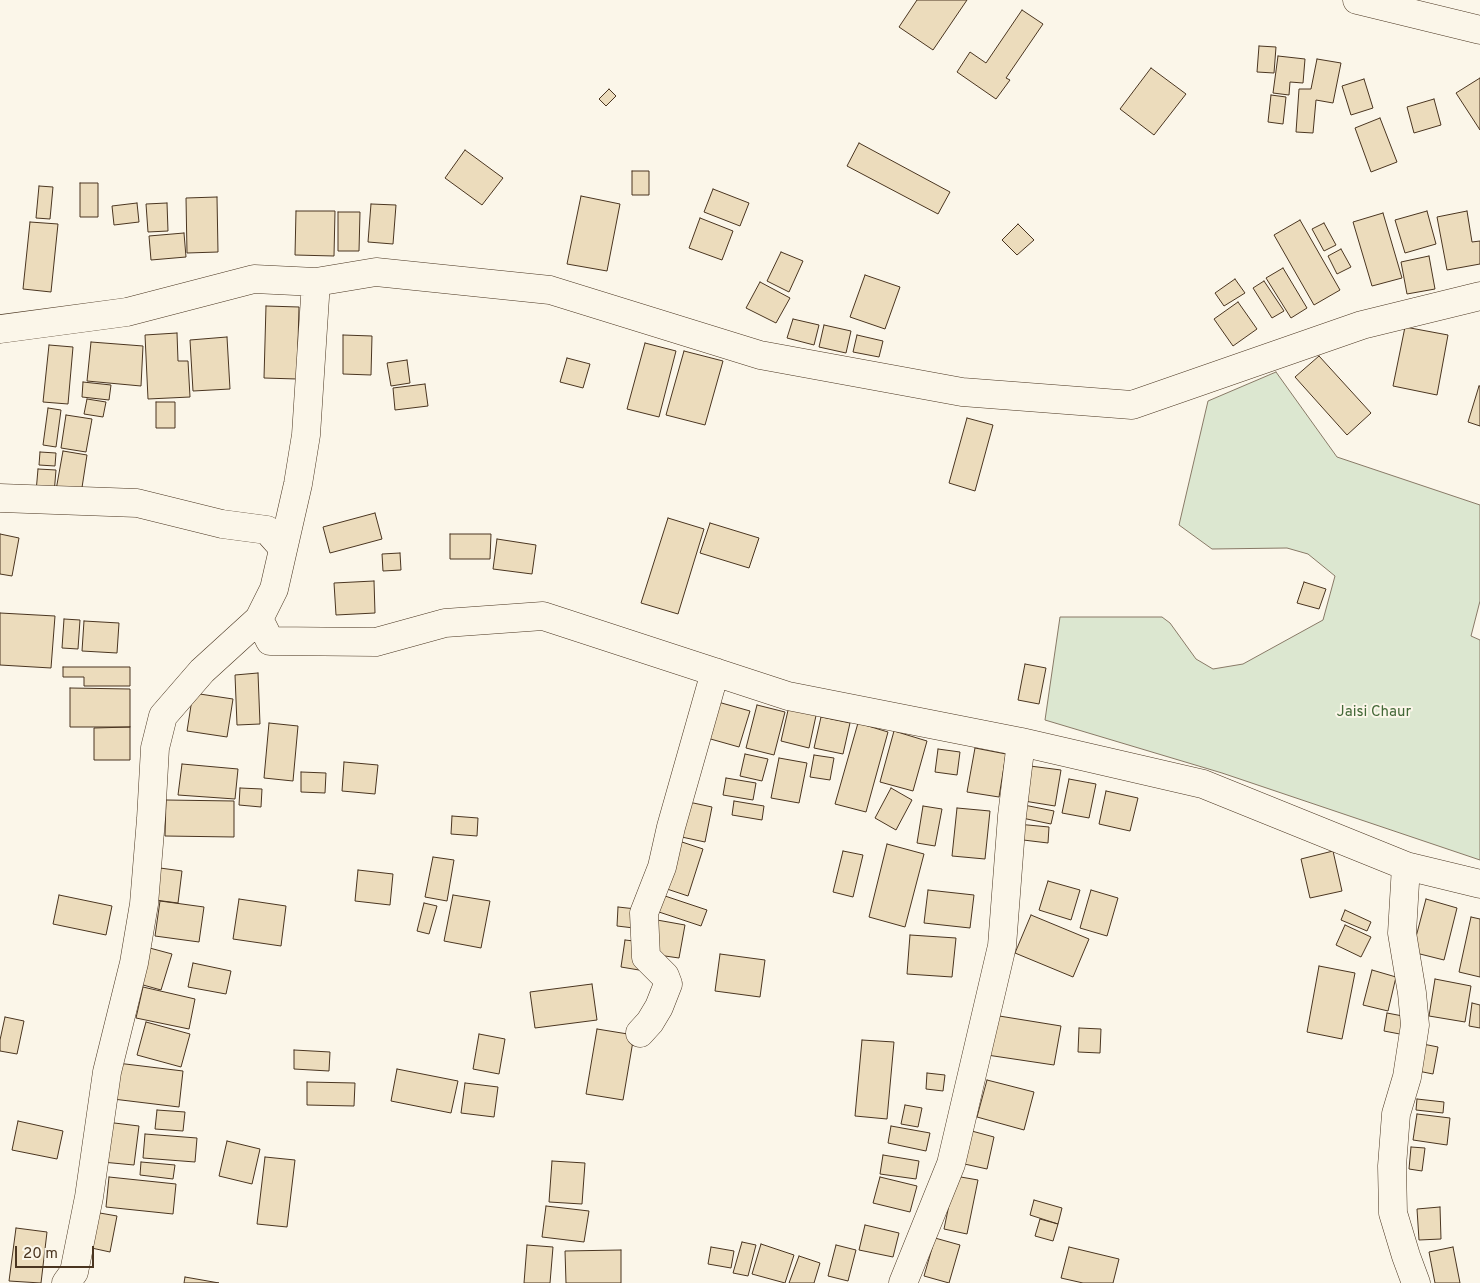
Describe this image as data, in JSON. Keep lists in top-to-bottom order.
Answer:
{
  "parks": ["Jaisi Chaur"],
  "scale_bar": "20 m"
}
